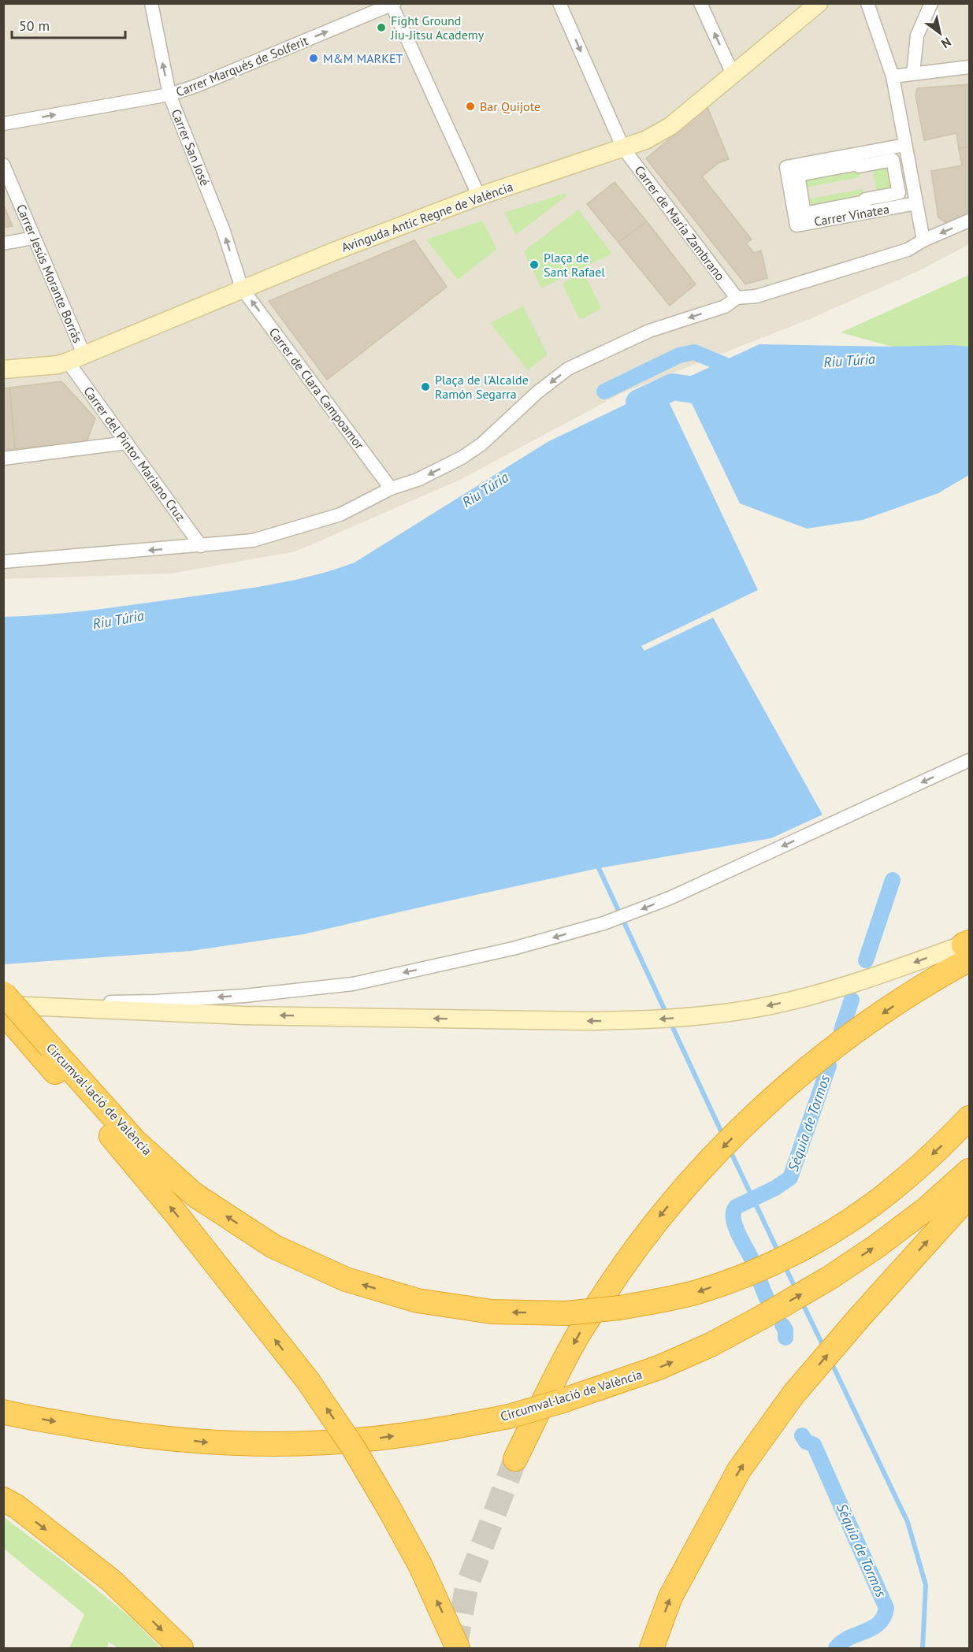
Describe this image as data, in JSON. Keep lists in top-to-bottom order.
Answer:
{
  "streets": {
    "highway": ["Circumval·lació de València"],
    "main road": ["Avinguda Antic Regne de València"],
    "street": [
      "Carrer Marqués de Solferit",
      "Carrer San José",
      "Carrer Vinatea",
      "Carrer de María Zambrano",
      "Carrer Jesús Morante Borrás",
      "Carrer de Clara Campoamor",
      "Carrer del Pintor Mariano Cruz"
    ]
  },
  "crossings": [
    ["Carrer Marqués de Solferit", "Carrer San José"],
    ["Carrer San José", "Avinguda Antic Regne de València"],
    ["Carrer San José", "Carrer de Clara Campoamor"],
    ["Avinguda Antic Regne de València", "Carrer de María Zambrano"],
    ["Avinguda Antic Regne de València", "Carrer Jesús Morante Borrás"],
    ["Avinguda Antic Regne de València", "Carrer de Clara Campoamor"],
    ["Avinguda Antic Regne de València", "Carrer del Pintor Mariano Cruz"]
  ],
  "one_way": [
    "Carrer Marqués de Solferit",
    "Carrer San José",
    "Carrer de María Zambrano",
    "Carrer de Clara Campoamor"
  ],
  "water": ["Riu Túria", "Séquia de Tormos"],
  "places": [
    "Fight Ground Jiu-Jitsu Academy",
    "M&M MARKET",
    "Bar Quijote",
    "Plaça de Sant Rafael",
    "Plaça de l'Alcalde Ramón Segarra"
  ],
  "scale_bar": "50 m",
  "north": "bottom right"
}
